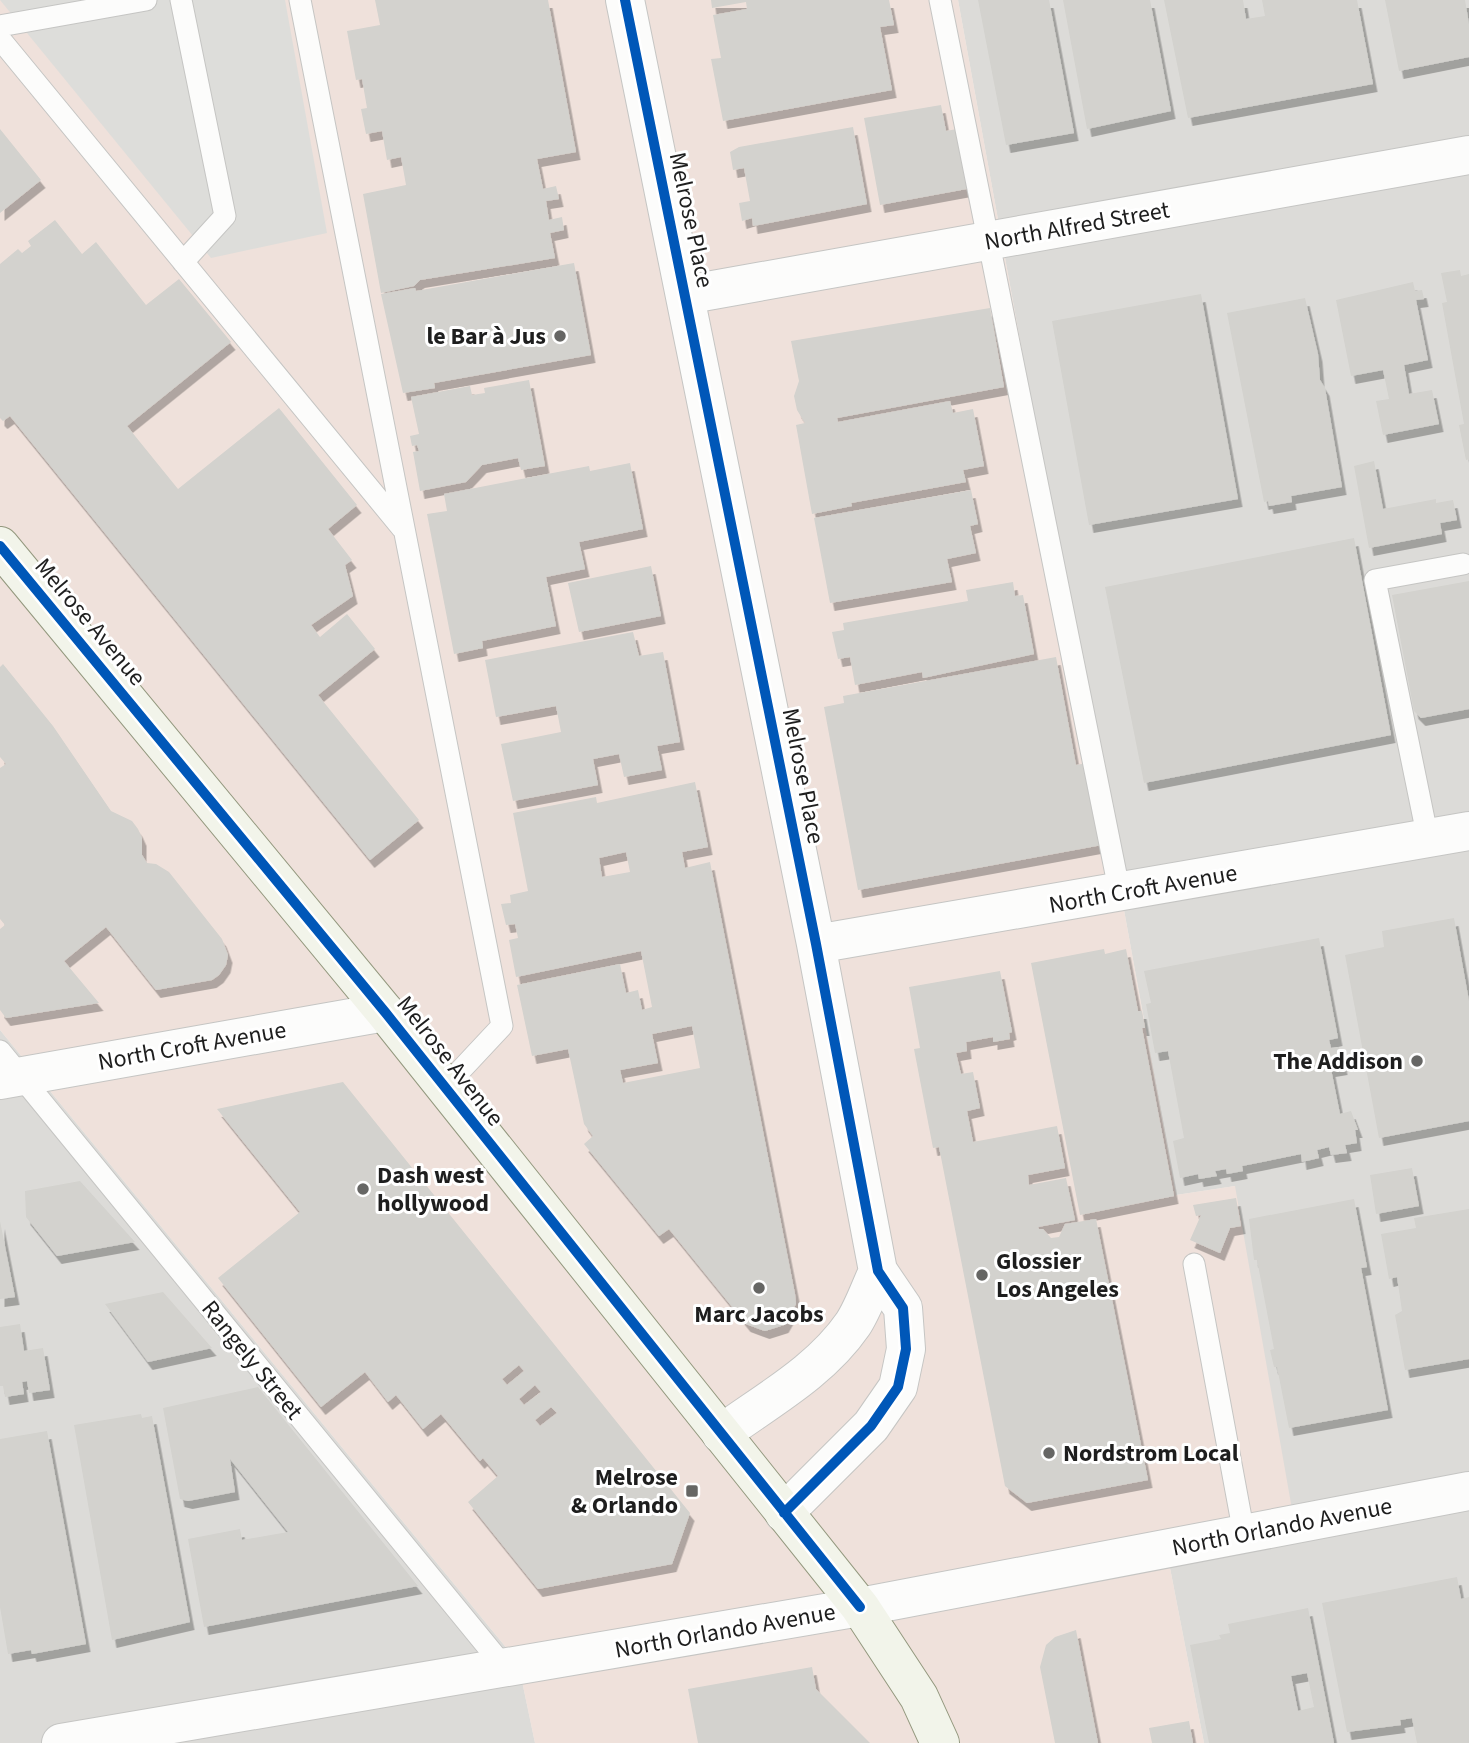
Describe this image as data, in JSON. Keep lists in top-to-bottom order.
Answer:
{
  "streets": {
    "main road": ["Melrose Avenue"],
    "street": [
      "Melrose Place",
      "North Alfred Street",
      "North Croft Avenue",
      "North Orlando Avenue"
    ],
    "lane": ["Rangely Street"]
  },
  "crossings": [
    ["Melrose Place", "North Alfred Street"],
    ["Melrose Place", "Melrose Avenue"],
    ["Melrose Place", "North Croft Avenue"],
    ["Melrose Avenue", "North Croft Avenue"],
    ["Melrose Avenue", "North Orlando Avenue"],
    ["North Croft Avenue", "Rangely Street"],
    ["Rangely Street", "North Orlando Avenue"]
  ],
  "places": {
    "other": [
      "le Bar à Jus",
      "The Addison",
      "Dash west hollywood",
      "Glossier Los Angeles",
      "Marc Jacobs",
      "Nordstrom Local"
    ],
    "transit": ["Melrose & Orlando"]
  }
}
